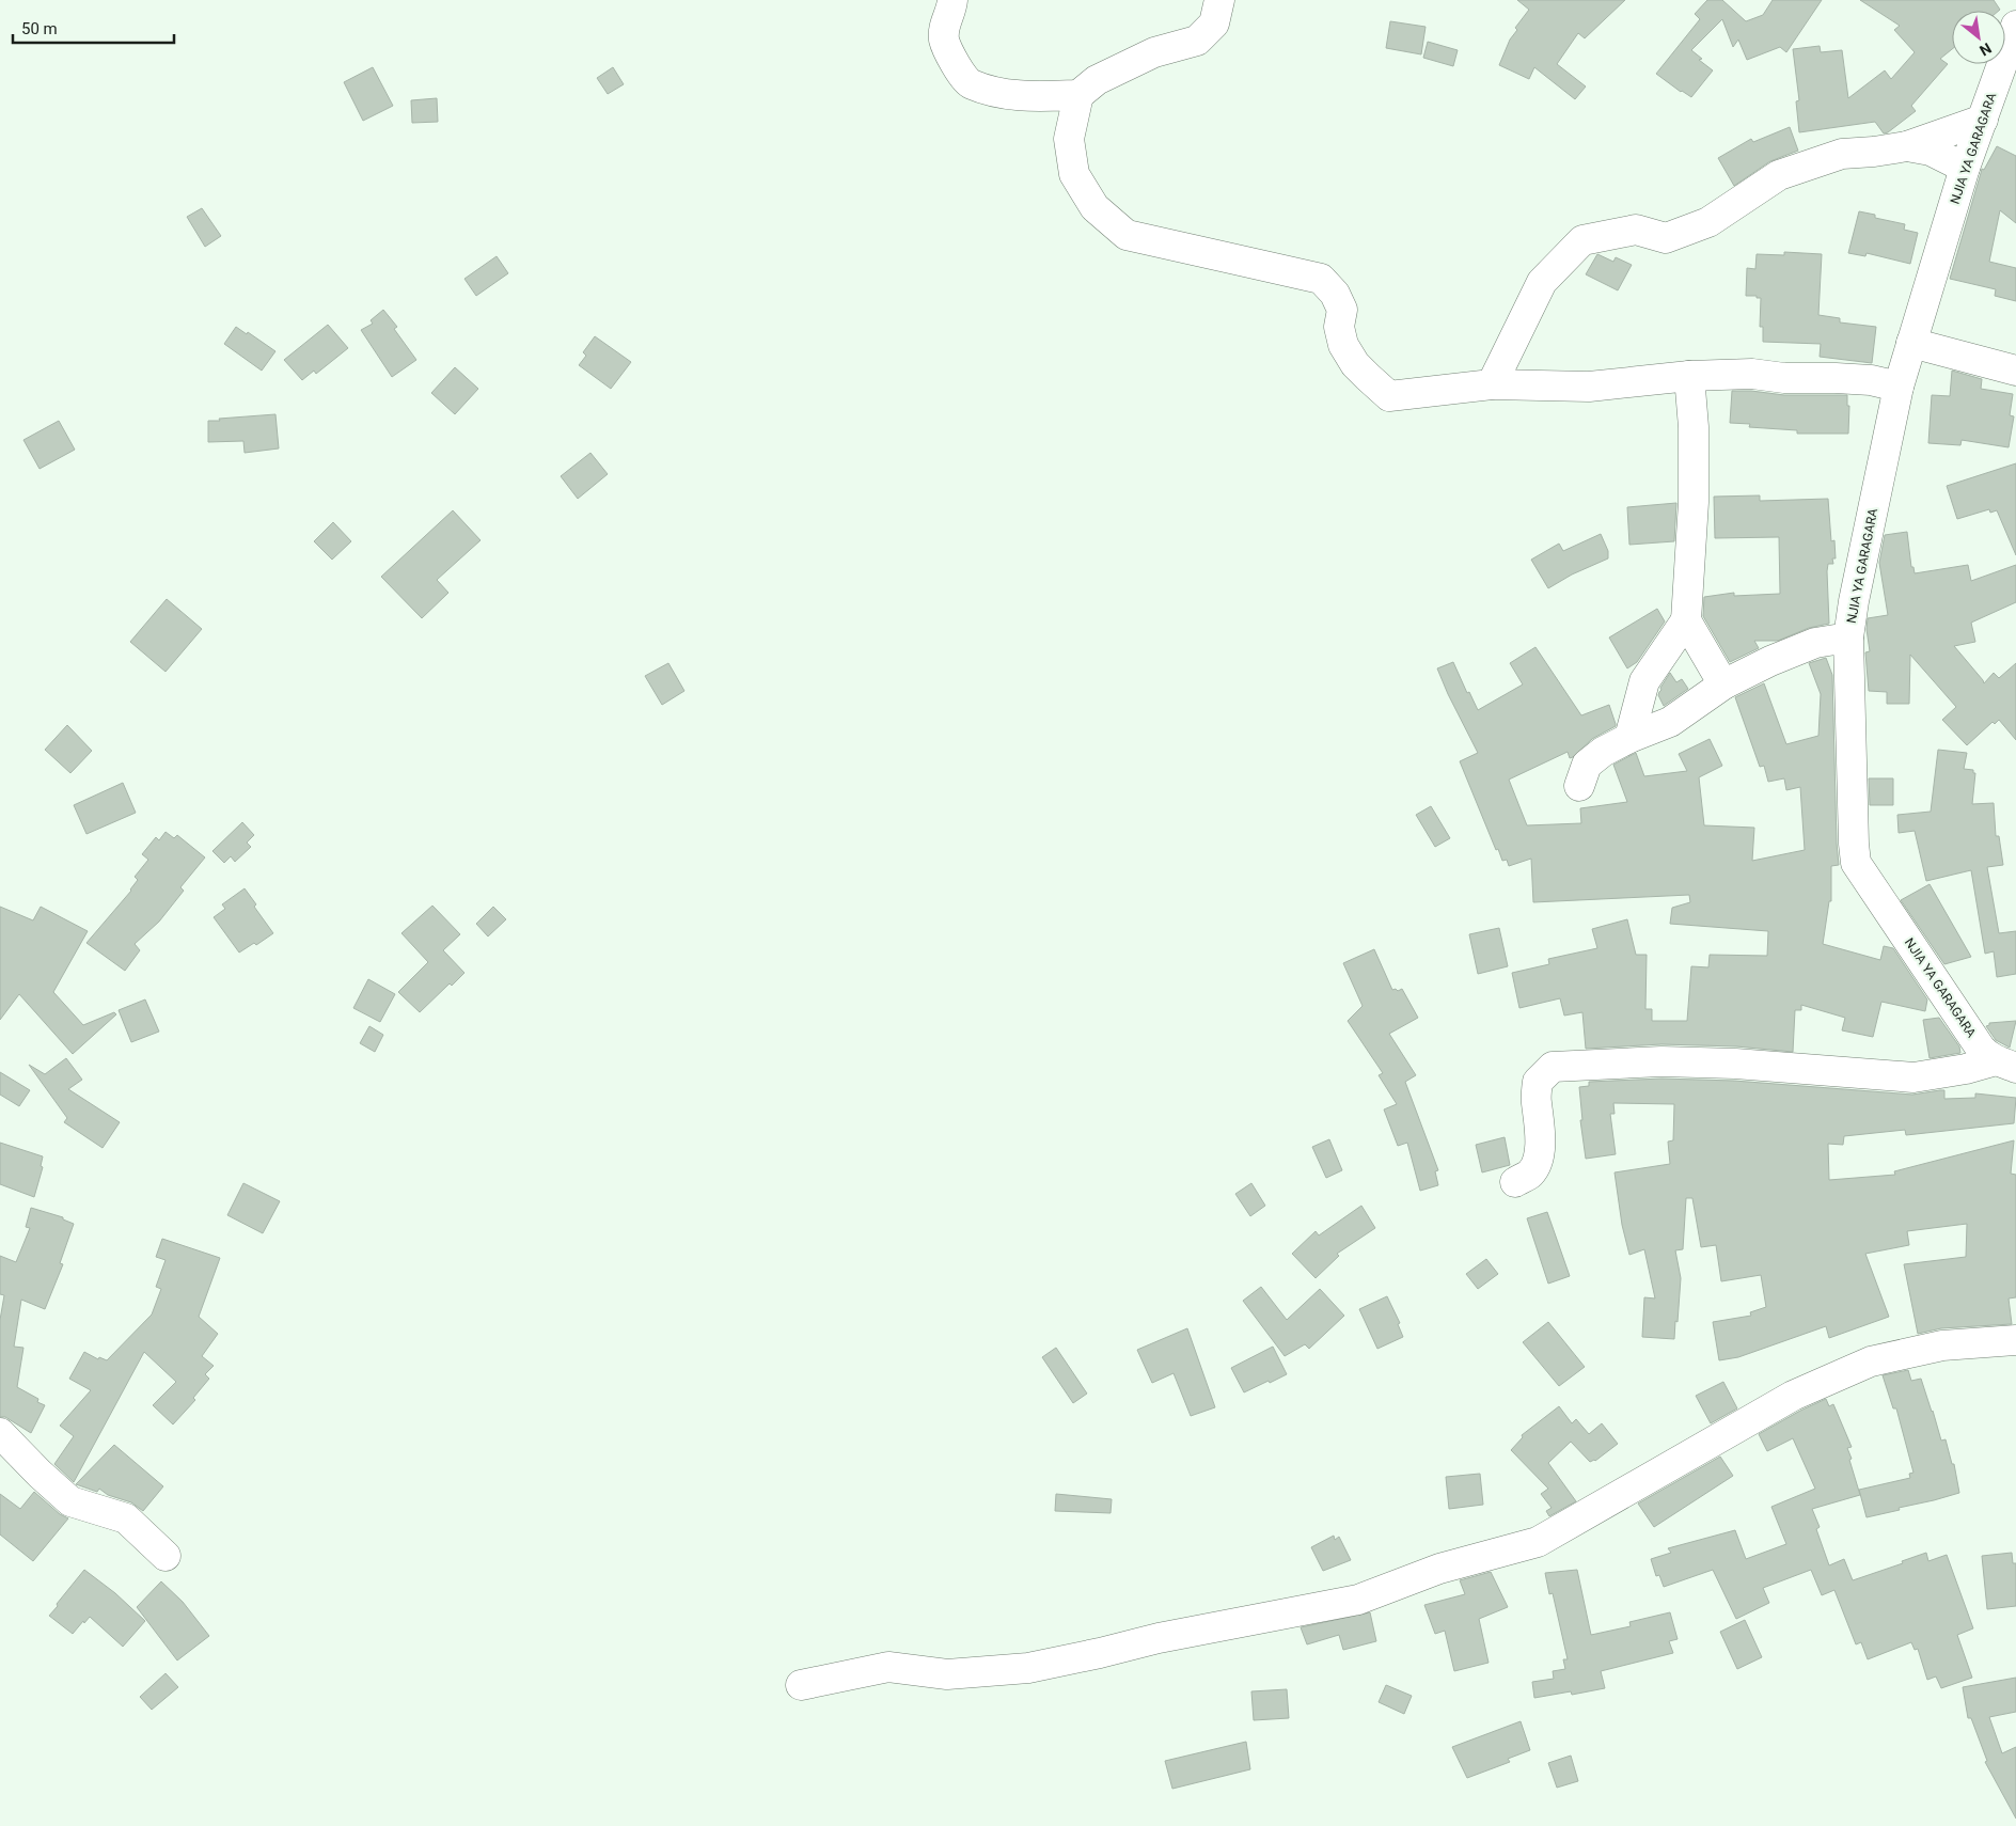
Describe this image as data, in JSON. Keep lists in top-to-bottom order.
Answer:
{
  "streets": {
    "street": ["NJIA YA GARAGARA"]
  },
  "scale_bar": "50 m",
  "north": "bottom right"
}
